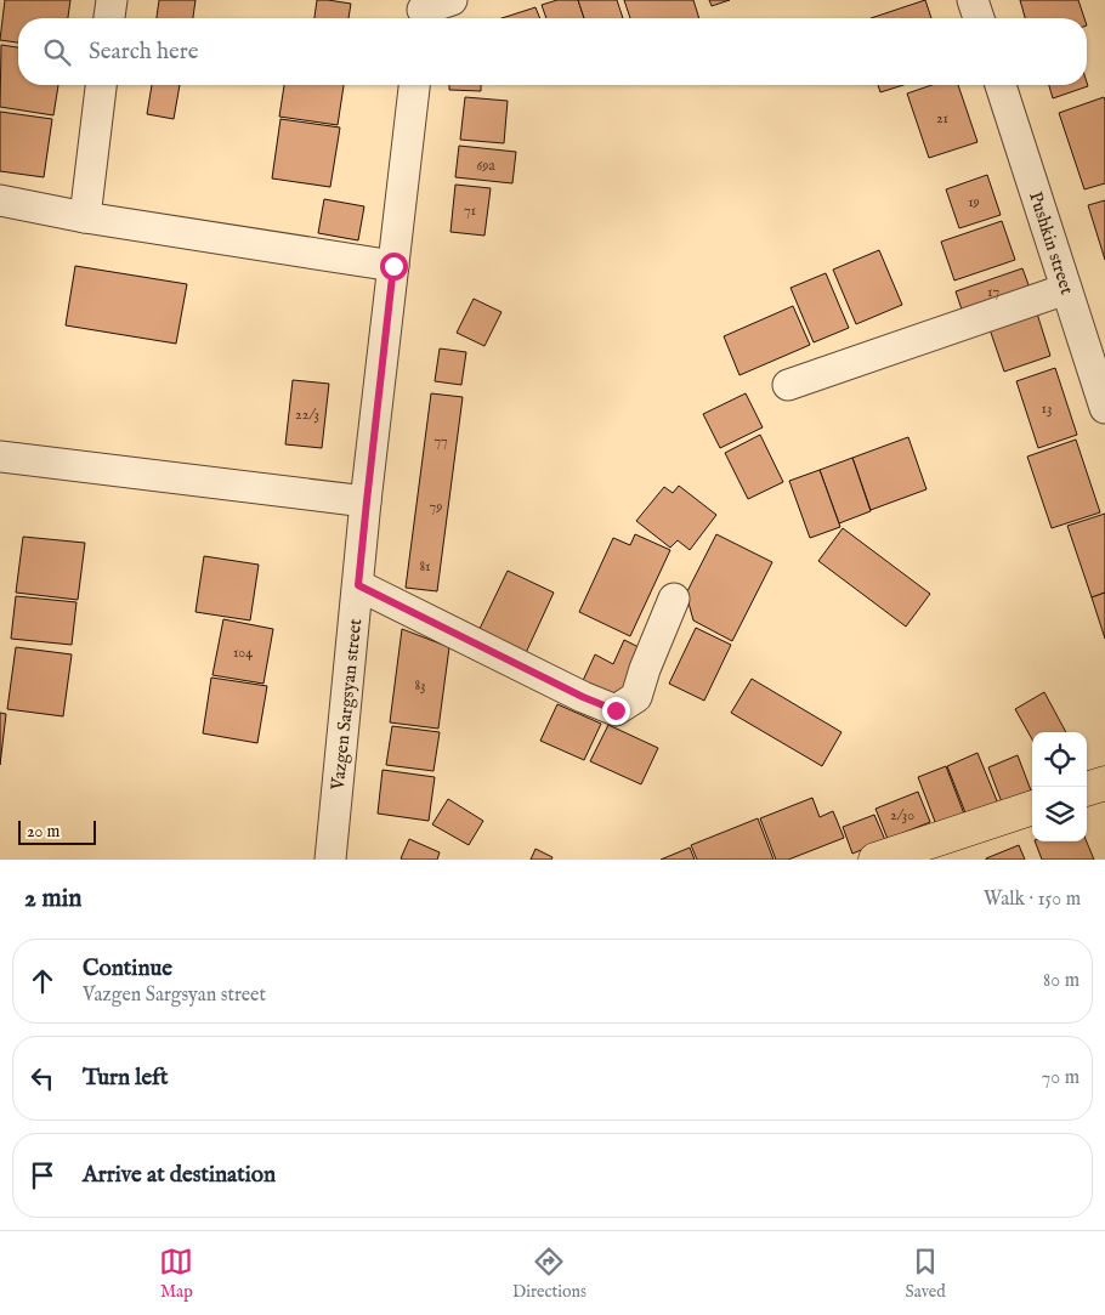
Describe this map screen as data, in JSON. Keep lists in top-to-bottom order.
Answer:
{
  "streets": {
    "street": ["Pushkin street", "Vazgen Sargsyan street"]
  },
  "house_numbers": [
    "21",
    "69a",
    "19",
    "71",
    "17",
    "13",
    "22/3",
    "77",
    "79",
    "81",
    "104",
    "83",
    "2/30"
  ],
  "scale_bar": "20 m",
  "page": {
    "search": "Search here",
    "scale": "20 m",
    "heading": ["2 min", "Walk · 150 m"],
    "list": [
      ["Continue", "Vazgen Sargsyan street", "80 m"],
      ["Turn left", "70 m"],
      "Arrive at destination"
    ],
    "nav": ["Map", "Directions", "Saved"]
  }
}
